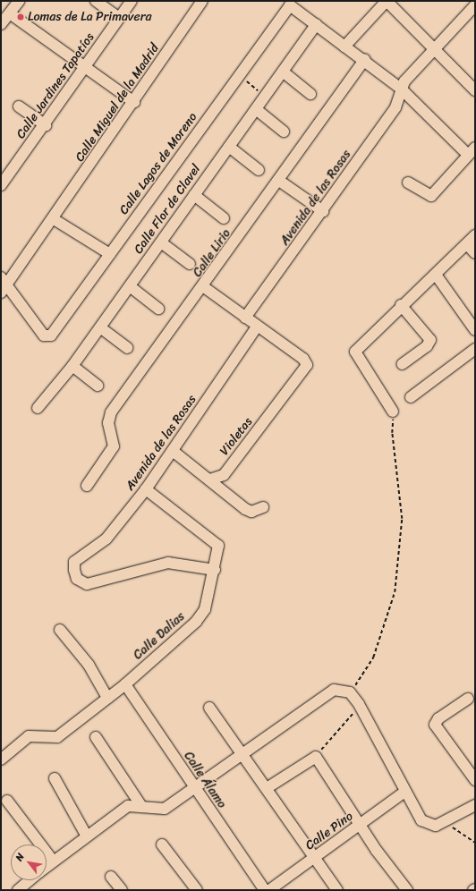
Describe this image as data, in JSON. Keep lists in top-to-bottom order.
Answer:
{
  "streets": {
    "street": [
      "Calle Jardines Tapatíos",
      "Calle Miguel de la Madrid",
      "Calle Lagos de Moreno",
      "Avenida de las Rosas",
      "Calle Flor de Clavel",
      "Calle Lirio",
      "Violetas",
      "Calle Dalias",
      "Calle Álamo",
      "Calle Pino"
    ]
  },
  "crossings": [
    ["Calle Miguel de la Madrid", "Calle Lagos de Moreno"],
    ["Calle Lagos de Moreno", "Calle Flor de Clavel"],
    ["Avenida de las Rosas", "Violetas"],
    ["Avenida de las Rosas", "Calle Dalias"],
    ["Calle Dalias", "Calle Álamo"]
  ],
  "places": ["Lomas de La Primavera"],
  "north": "top left"
}
